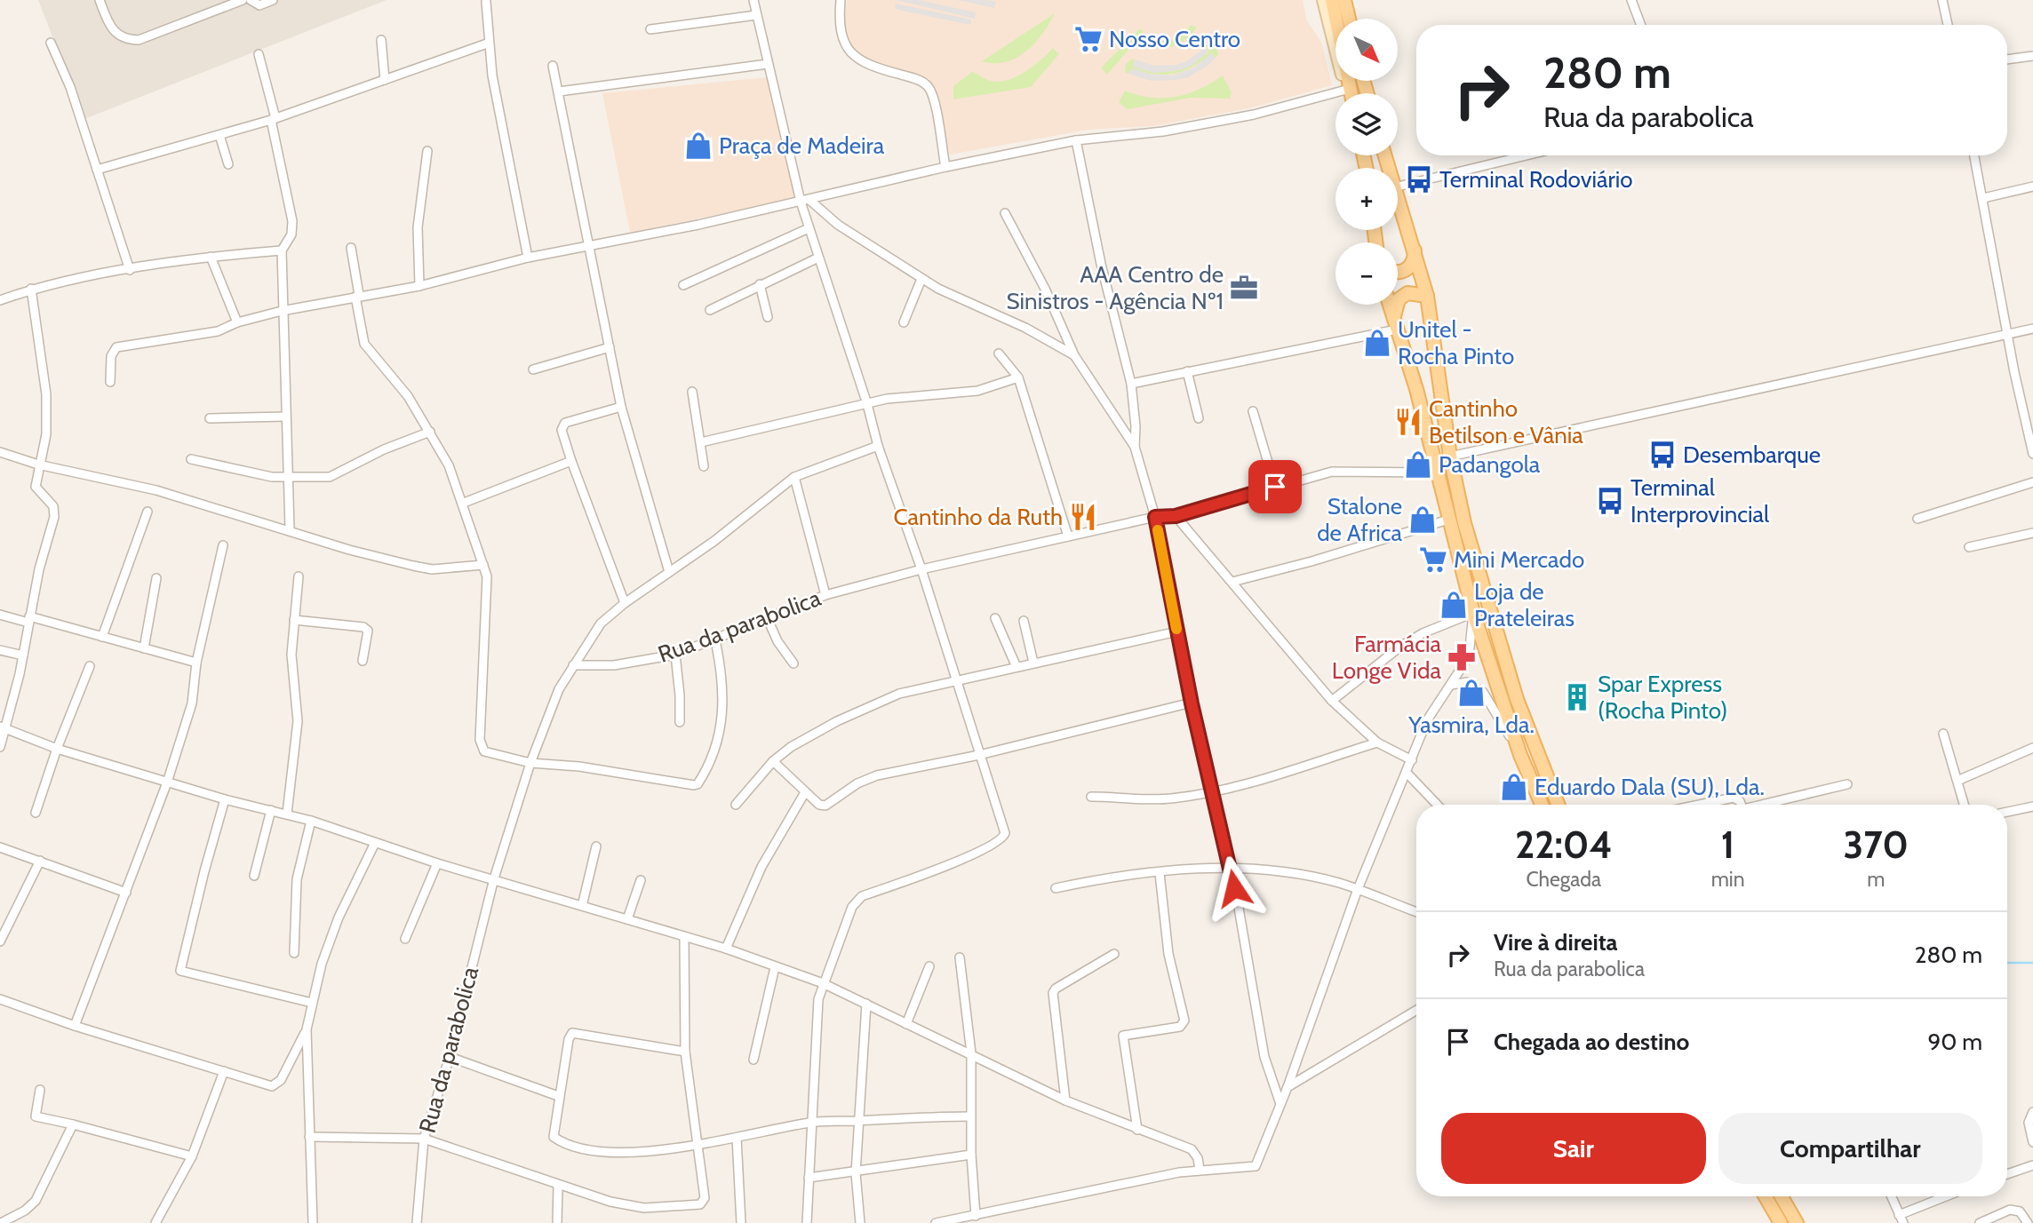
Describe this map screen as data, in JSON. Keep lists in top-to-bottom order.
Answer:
{
  "streets": {
    "street": ["Rua da parabolica"]
  },
  "places": {
    "supermarket": ["Nosso Centro", "Mini Mercado"],
    "shop": [
      "Praça de Madeira",
      "Unitel - Rocha Pinto",
      "Padangola",
      "Stalone de Africa",
      "Loja de Prateleiras",
      "Yasmira, Lda.",
      "Eduardo Dala (SU), Lda."
    ],
    "bus stop": ["Terminal Rodoviário", "Desembarque", "Terminal Interprovincial"],
    "office": ["AAA Centro de Sinistros - Agência Nº1"],
    "restaurant": ["Cantinho Betilson e Vânia", "Cantinho da Ruth"],
    "pharmacy": ["Farmácia Longe Vida"],
    "building": ["Spar Express (Rocha Pinto)"]
  },
  "north": "bottom right",
  "page": {
    "map_buttons": ["+", "−"],
    "turn": ["280 m", "Rua da parabolica"],
    "eta": [
      "22:04",
      "Chegada",
      "1",
      "min",
      "370",
      "m"
    ],
    "list": [
      {
        "name": "Vire à direita",
        "note": "Rua da parabolica",
        "value": "280 m"
      },
      {
        "name": "Chegada ao destino",
        "value": "90 m"
      }
    ],
    "buttons": ["Sair", "Compartilhar"]
  }
}
